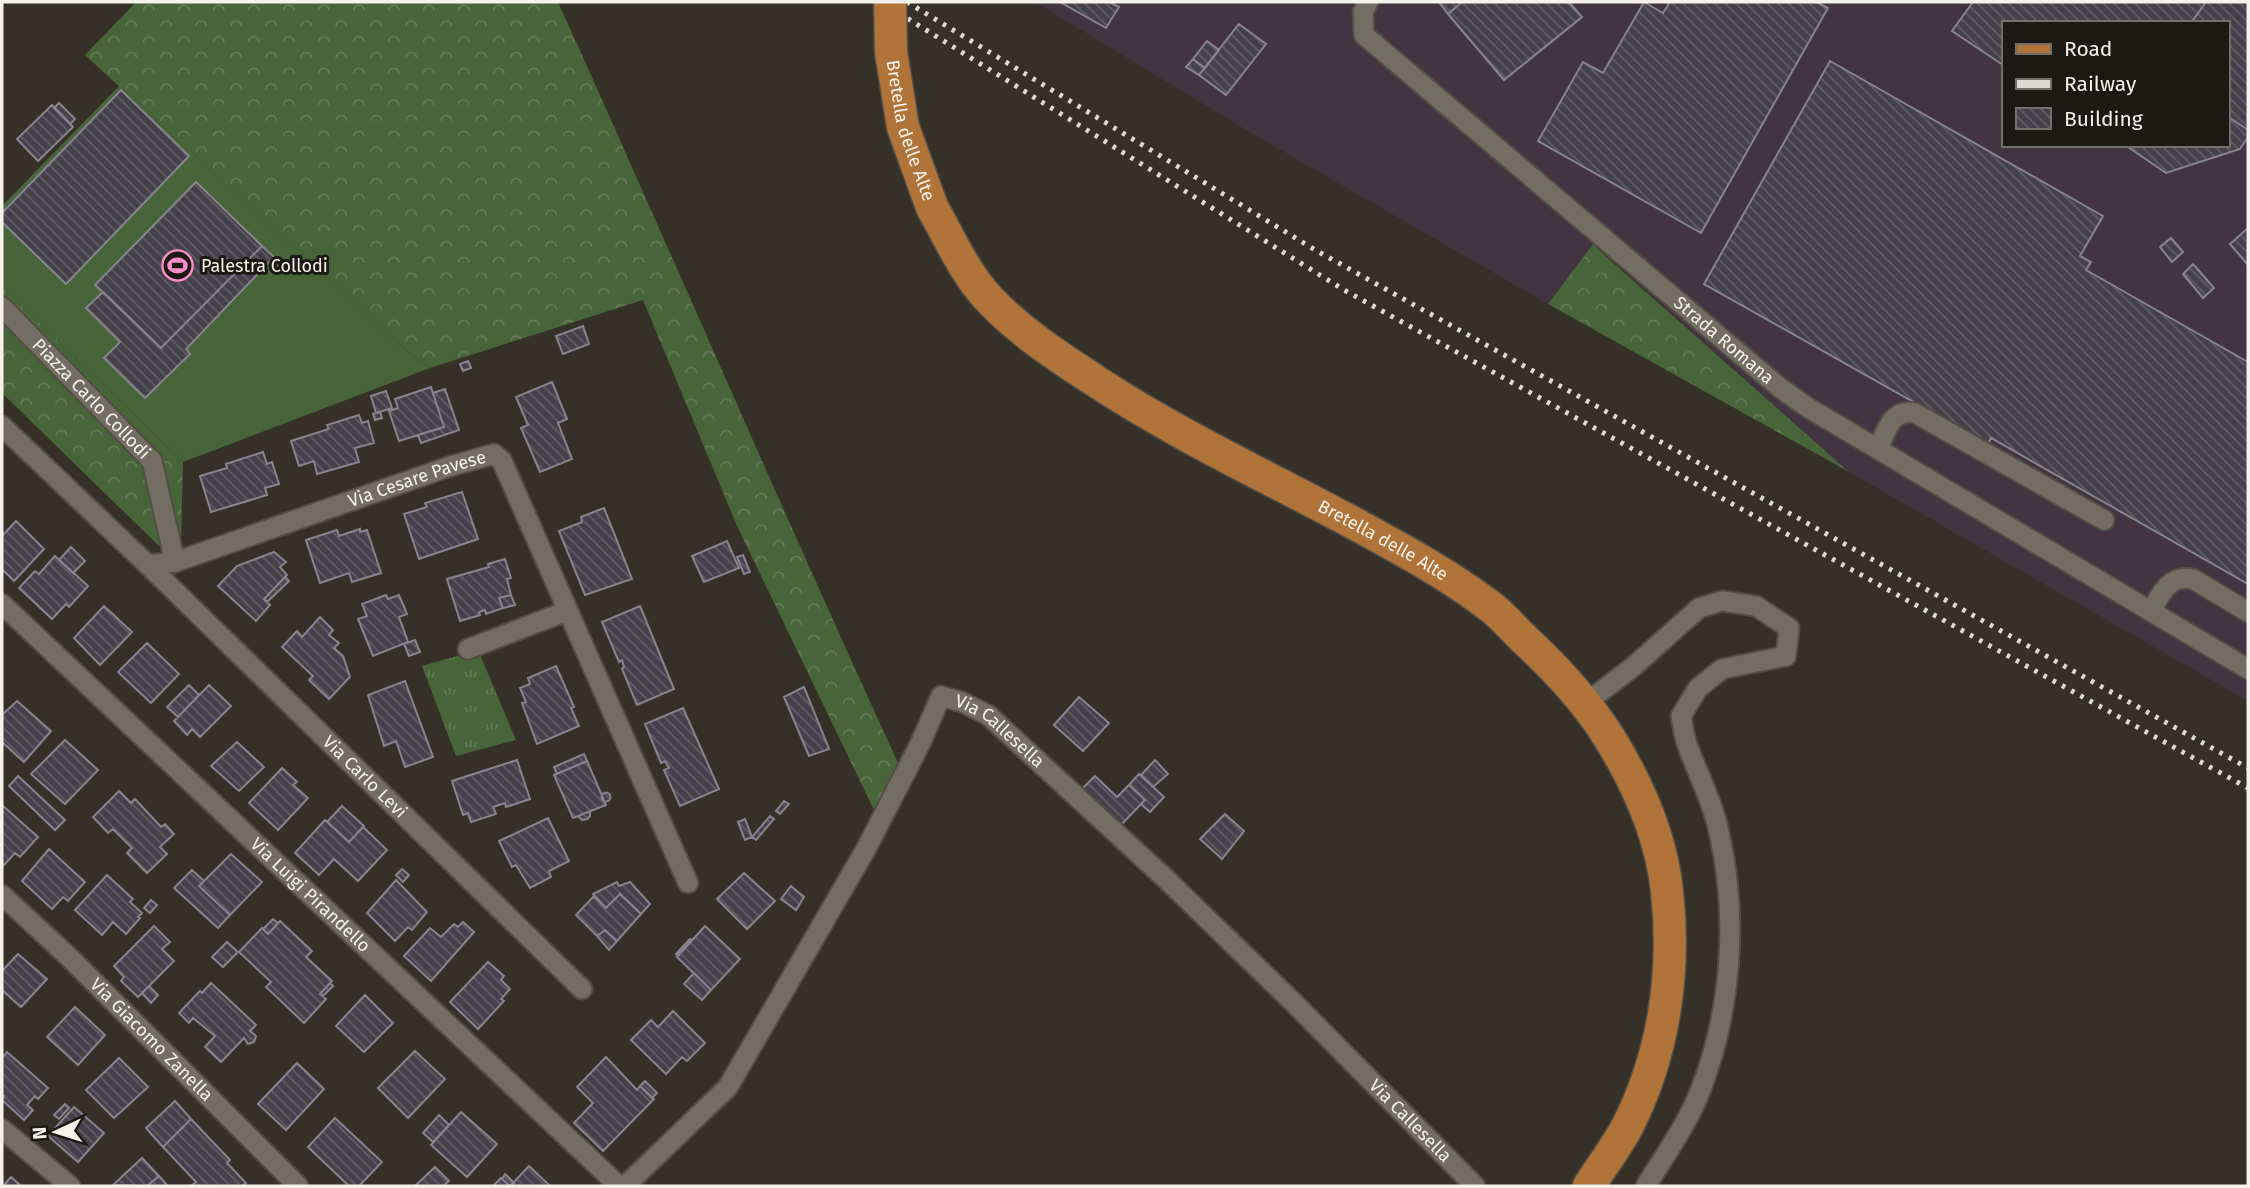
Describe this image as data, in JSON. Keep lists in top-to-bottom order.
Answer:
{
  "streets": {
    "main road": ["Bretella delle Alte"],
    "street": [
      "Strada Romana",
      "Piazza Carlo Collodi",
      "Via Cesare Pavese",
      "Via Callesella",
      "Via Carlo Levi",
      "Via Luigi Pirandello",
      "Via Giacomo Zanella"
    ]
  },
  "crossings": [
    ["Piazza Carlo Collodi", "Via Cesare Pavese"]
  ],
  "places": {
    "sports": ["Palestra Collodi"]
  },
  "legend": ["Road", "Railway", "Building"],
  "north": "left"
}
